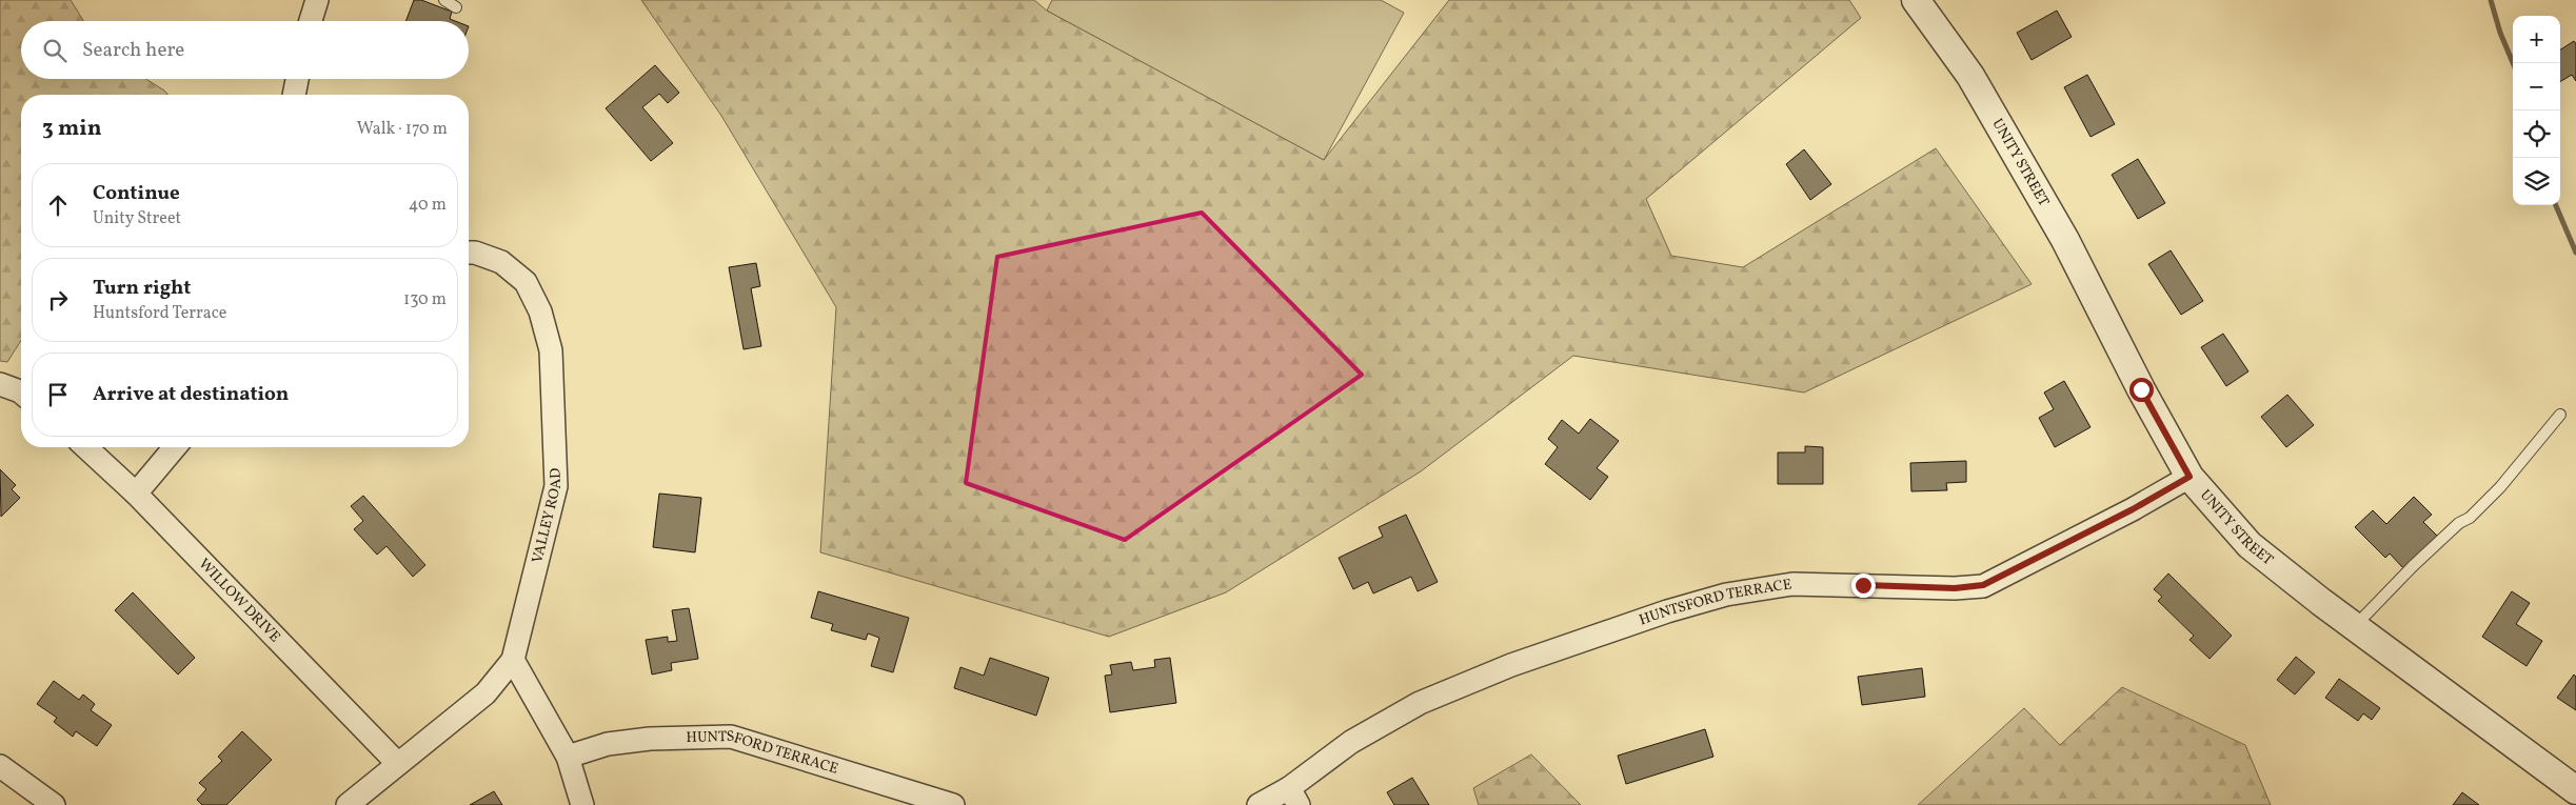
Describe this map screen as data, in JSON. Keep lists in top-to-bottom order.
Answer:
{
  "streets": {
    "street": [
      "UNITY STREET",
      "VALLEY ROAD",
      "WILLOW DRIVE",
      "HUNTSFORD TERRACE"
    ]
  },
  "crossings": [
    ["UNITY STREET", "HUNTSFORD TERRACE"]
  ],
  "page": {
    "map_buttons": ["+", "−"],
    "search": "Search here",
    "heading": ["3 min", "Walk · 170 m"],
    "list": [
      ["Continue", "Unity Street", "40 m"],
      ["Turn right", "Huntsford Terrace", "130 m"],
      "Arrive at destination"
    ]
  }
}
